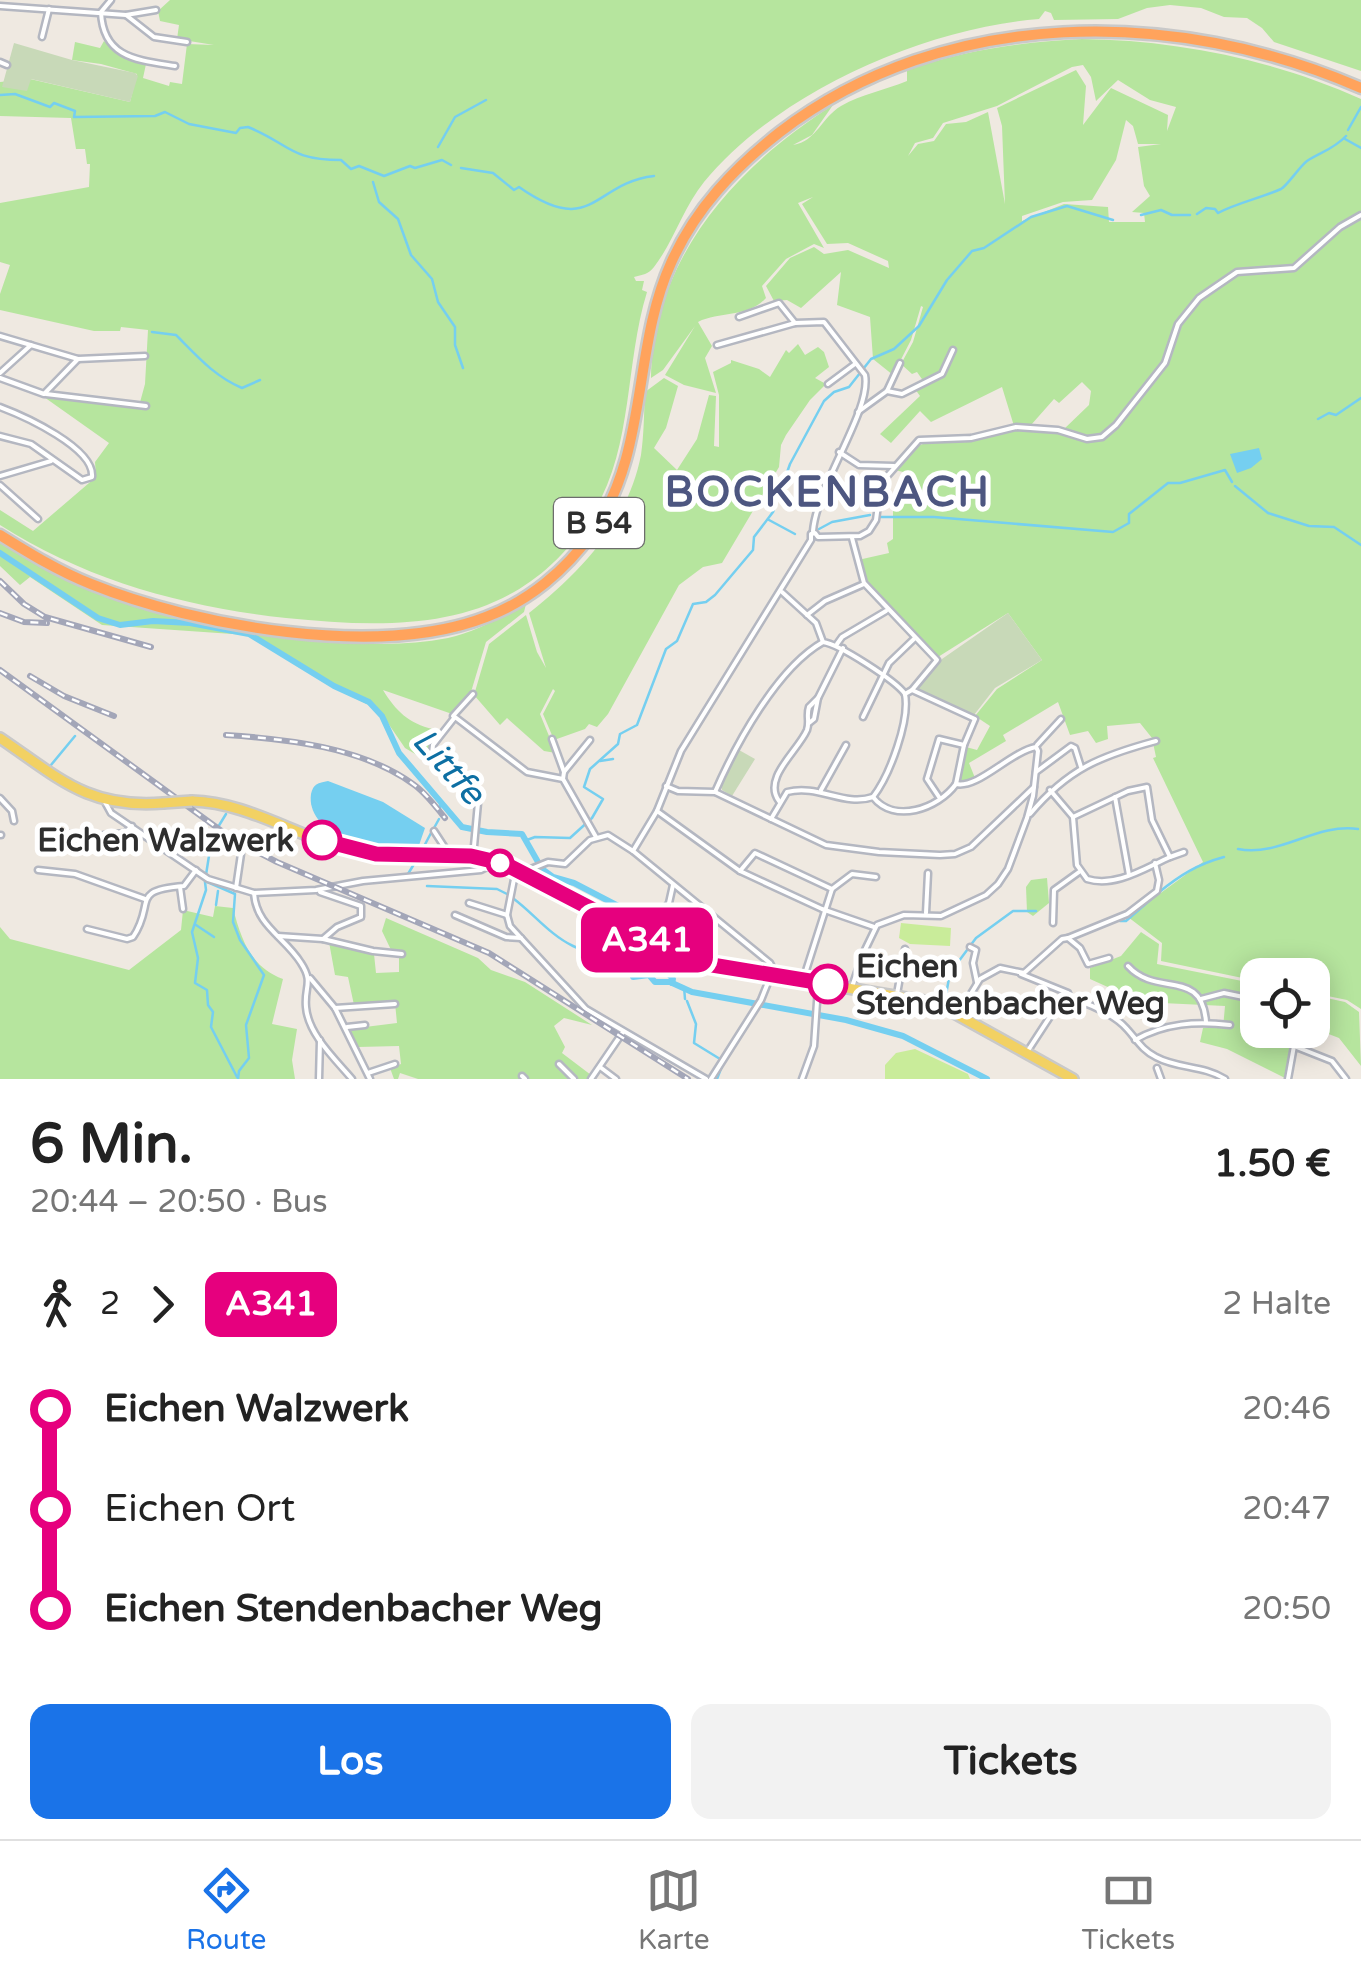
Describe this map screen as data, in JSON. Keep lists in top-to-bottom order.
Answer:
{
  "streets": {
    "highway": ["B 54"]
  },
  "districts": ["BOCKENBACH"],
  "water": ["Littfe"],
  "places": ["Eichen Walzwerk", "Eichen Stendenbacher Weg"],
  "lines": ["bus line A341"],
  "page": {
    "on_map": "A341",
    "heading": ["6 Min.", "20:44 – 20:50 · Bus", "1.50 €"],
    "legs": ["2", "A341", "2 Halte"],
    "list": [
      {
        "name": "Eichen Walzwerk",
        "value": "20:46"
      },
      {
        "name": "Eichen Ort",
        "value": "20:47"
      },
      {
        "name": "Eichen Stendenbacher Weg",
        "value": "20:50"
      }
    ],
    "buttons": ["Los", "Tickets"],
    "tabs": ["Route", "Karte", "Tickets"]
  }
}
